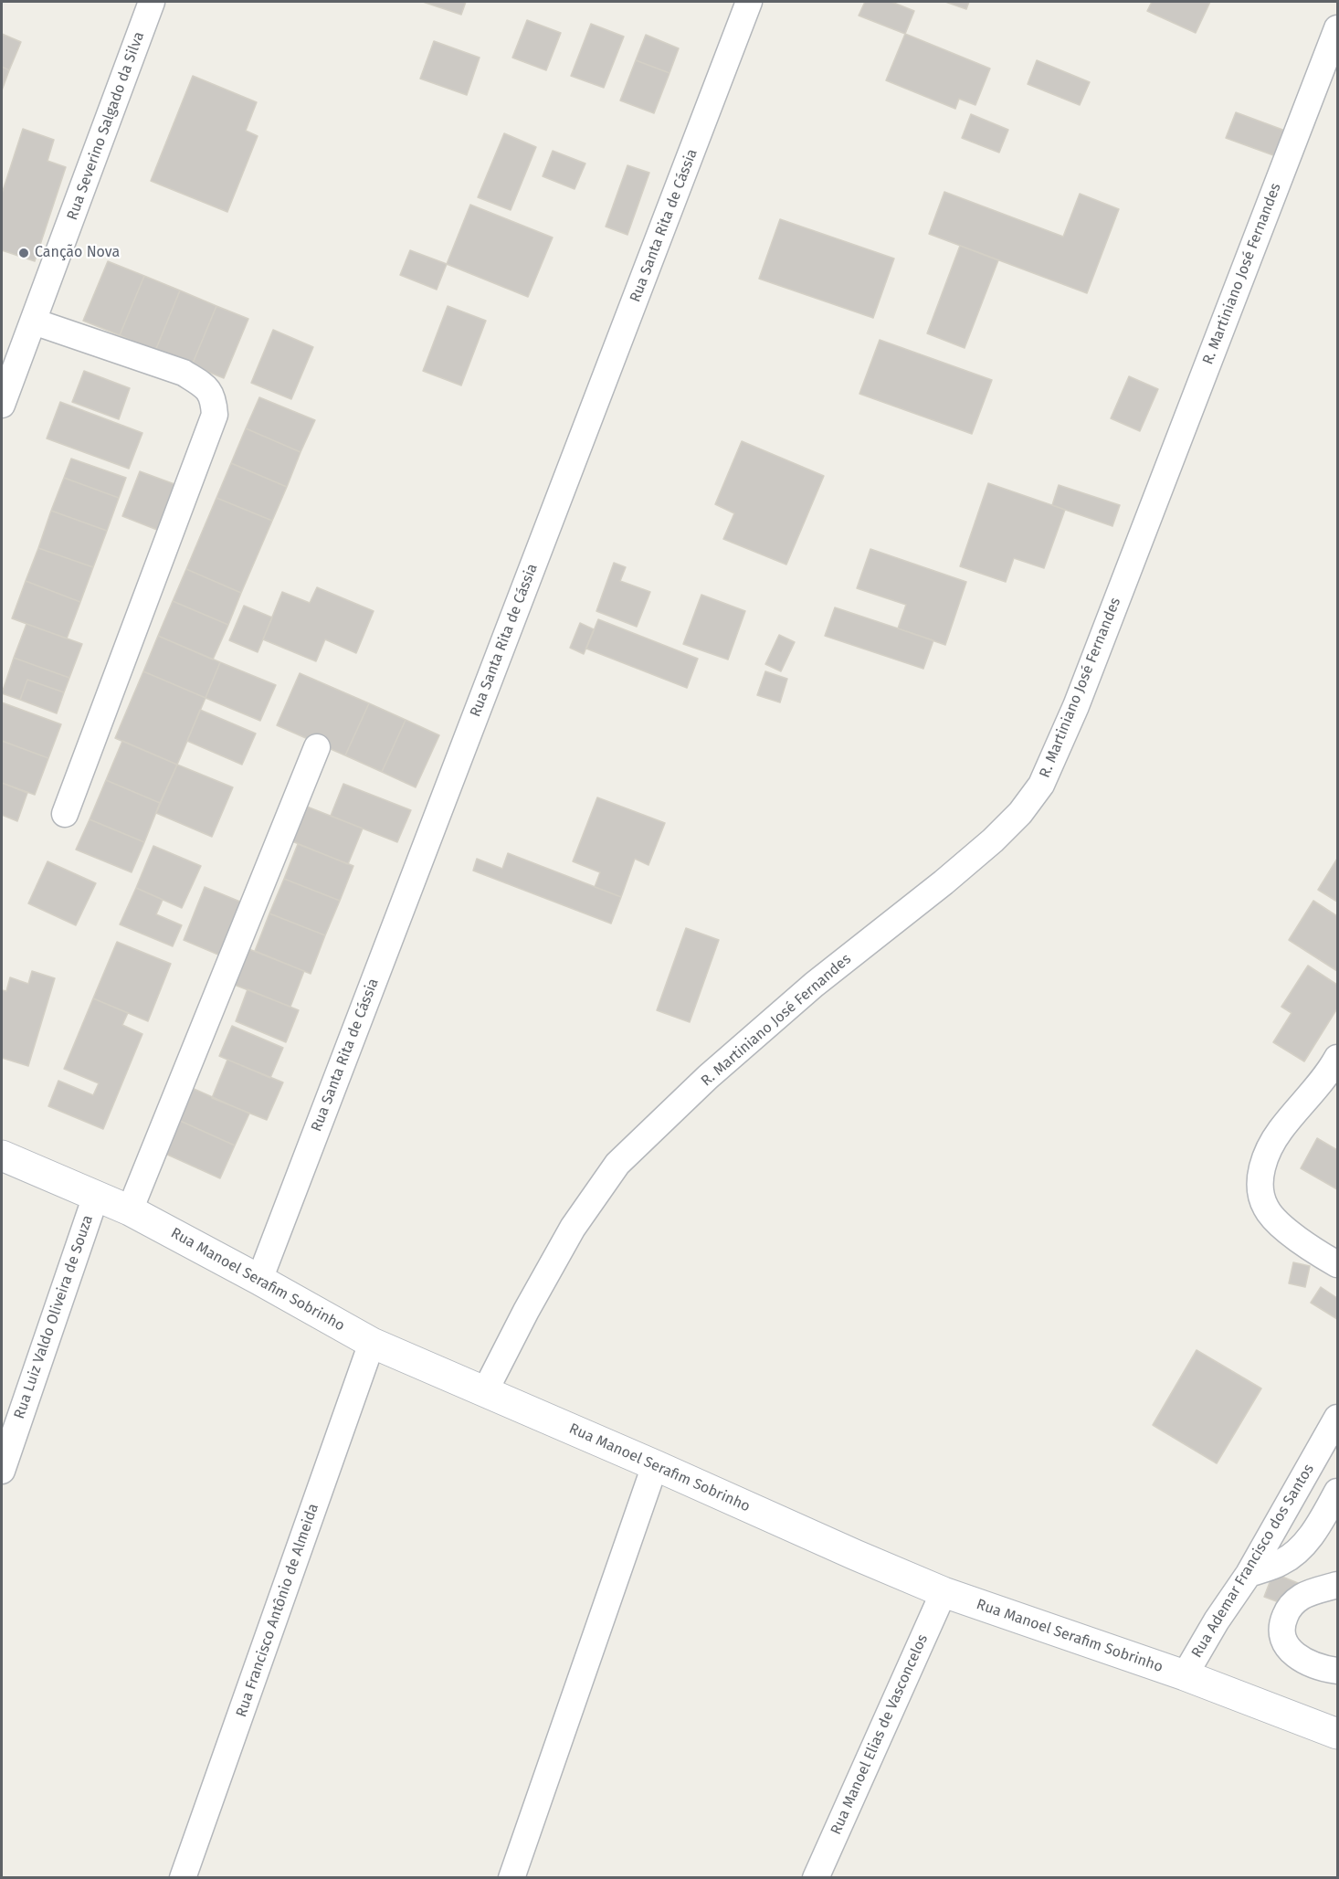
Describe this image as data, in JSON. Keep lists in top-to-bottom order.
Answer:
{
  "streets": {
    "street": [
      "Rua Severino Salgado da Silva",
      "Rua Santa Rita de Cássia",
      "R. Martiniano José Fernandes",
      "Rua Manoel Serafim Sobrinho",
      "Rua Luiz Valdo Oliveira de Souza",
      "Rua Ademar Francisco dos Santos",
      "Rua Francisco Antônio de Almeida",
      "Rua Manoel Elias de Vasconcelos"
    ]
  },
  "crossings": [
    ["Rua Santa Rita de Cássia", "Rua Manoel Serafim Sobrinho"],
    ["R. Martiniano José Fernandes", "Rua Manoel Serafim Sobrinho"],
    ["Rua Manoel Serafim Sobrinho", "Rua Luiz Valdo Oliveira de Souza"],
    ["Rua Manoel Serafim Sobrinho", "Rua Ademar Francisco dos Santos"],
    ["Rua Manoel Serafim Sobrinho", "Rua Francisco Antônio de Almeida"],
    ["Rua Manoel Serafim Sobrinho", "Rua Manoel Elias de Vasconcelos"]
  ],
  "places": ["Canção Nova"]
}
